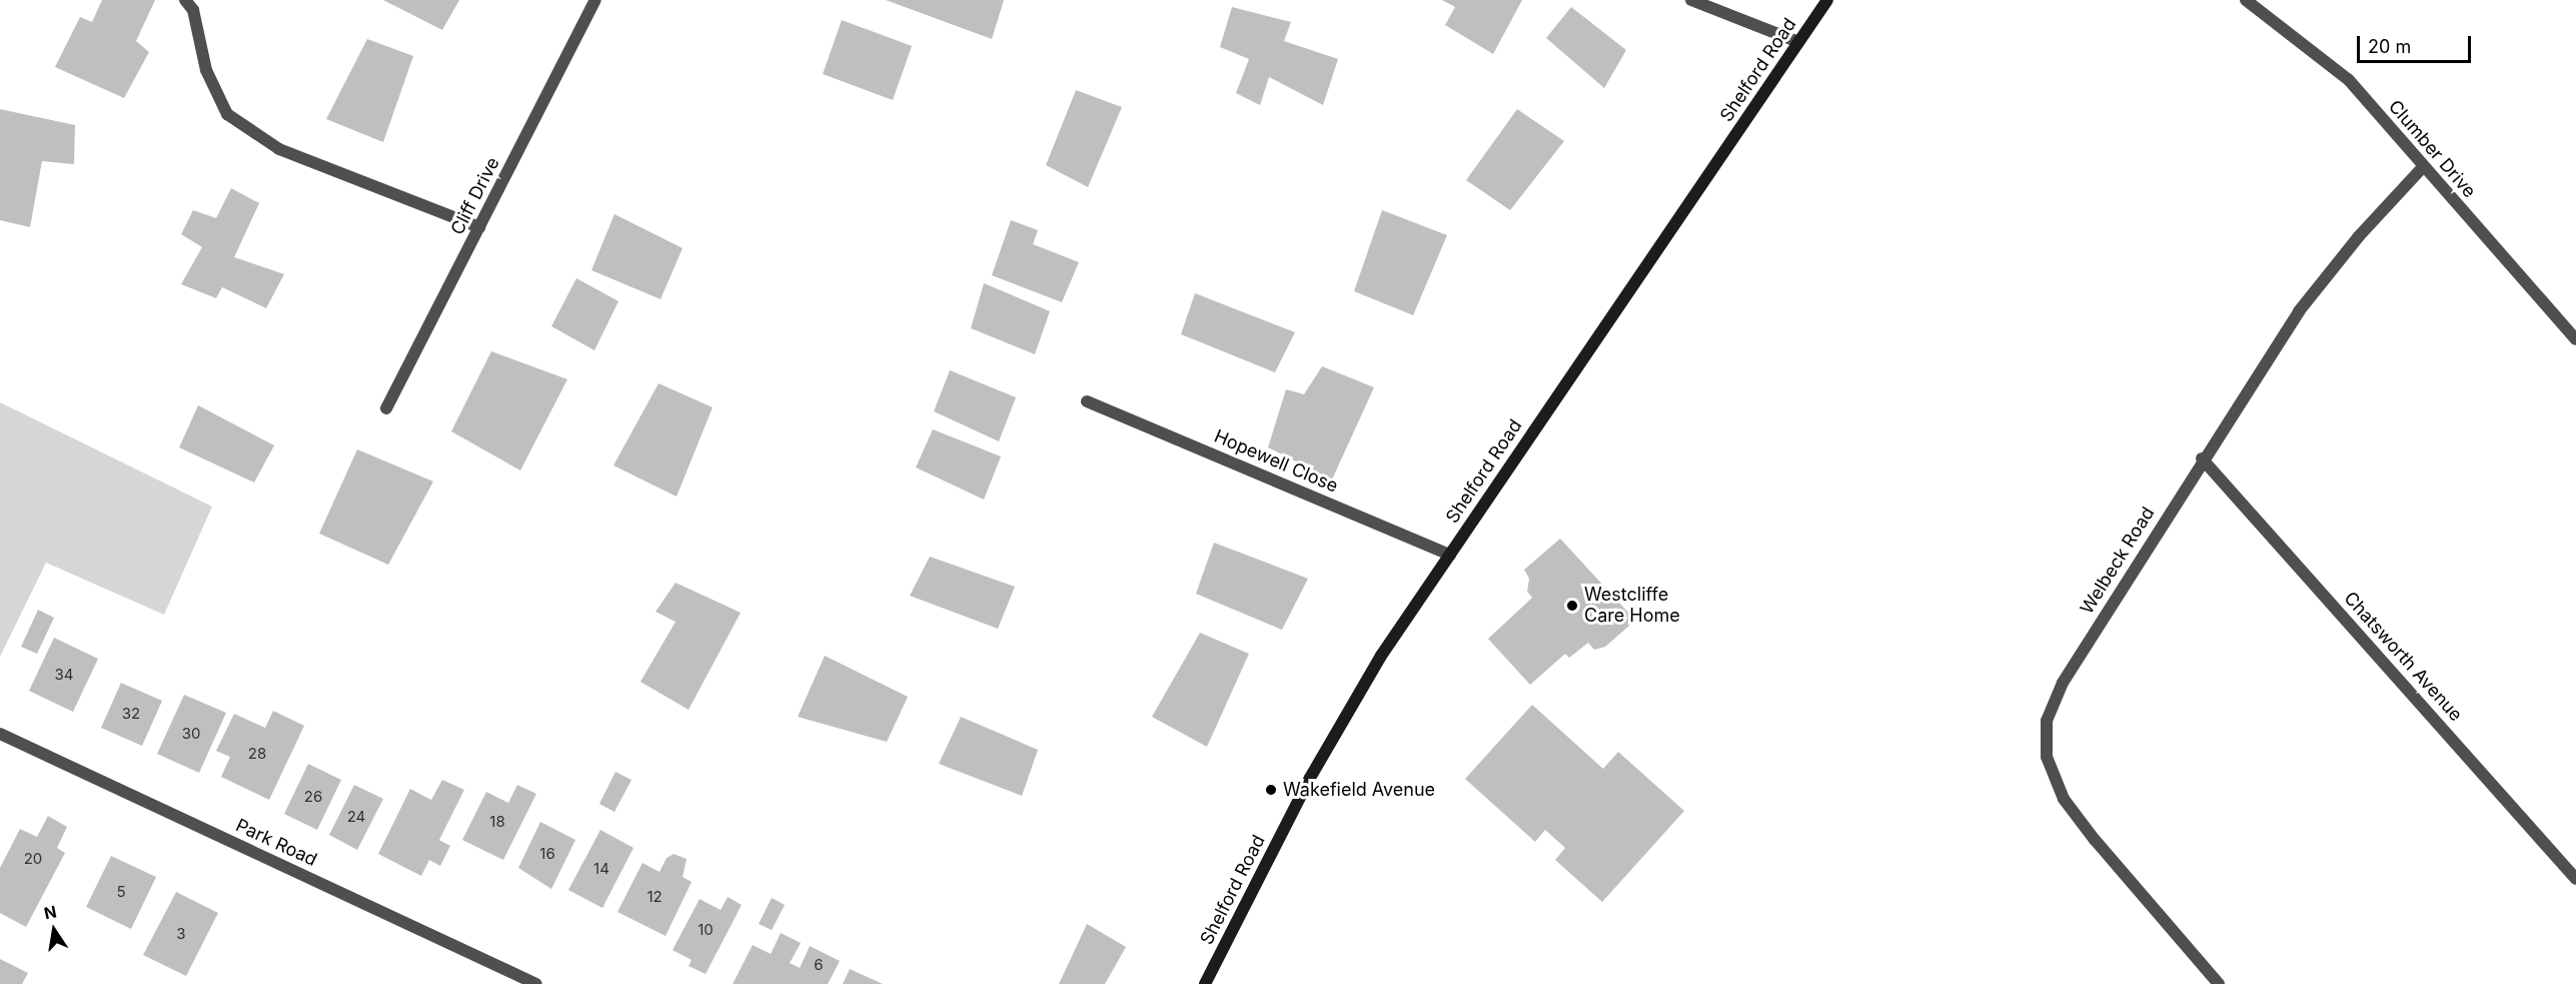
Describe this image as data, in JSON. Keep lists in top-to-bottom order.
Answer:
{
  "streets": {
    "street": [
      "Shelford Road",
      "Clumber Drive",
      "Cliff Drive",
      "Hopewell Close",
      "Welbeck Road",
      "Chatsworth Avenue",
      "Park Road"
    ]
  },
  "crossings": [
    ["Shelford Road", "Hopewell Close"],
    ["Clumber Drive", "Welbeck Road"],
    ["Welbeck Road", "Chatsworth Avenue"]
  ],
  "places": ["Westcliffe Care Home", "Wakefield Avenue"],
  "house_numbers": [
    "34",
    "32",
    "30",
    "28",
    "26",
    "24",
    "18",
    "16",
    "20",
    "14",
    "5",
    "12",
    "10",
    "3",
    "6"
  ],
  "scale_bar": "20 m",
  "north": "top"
}
